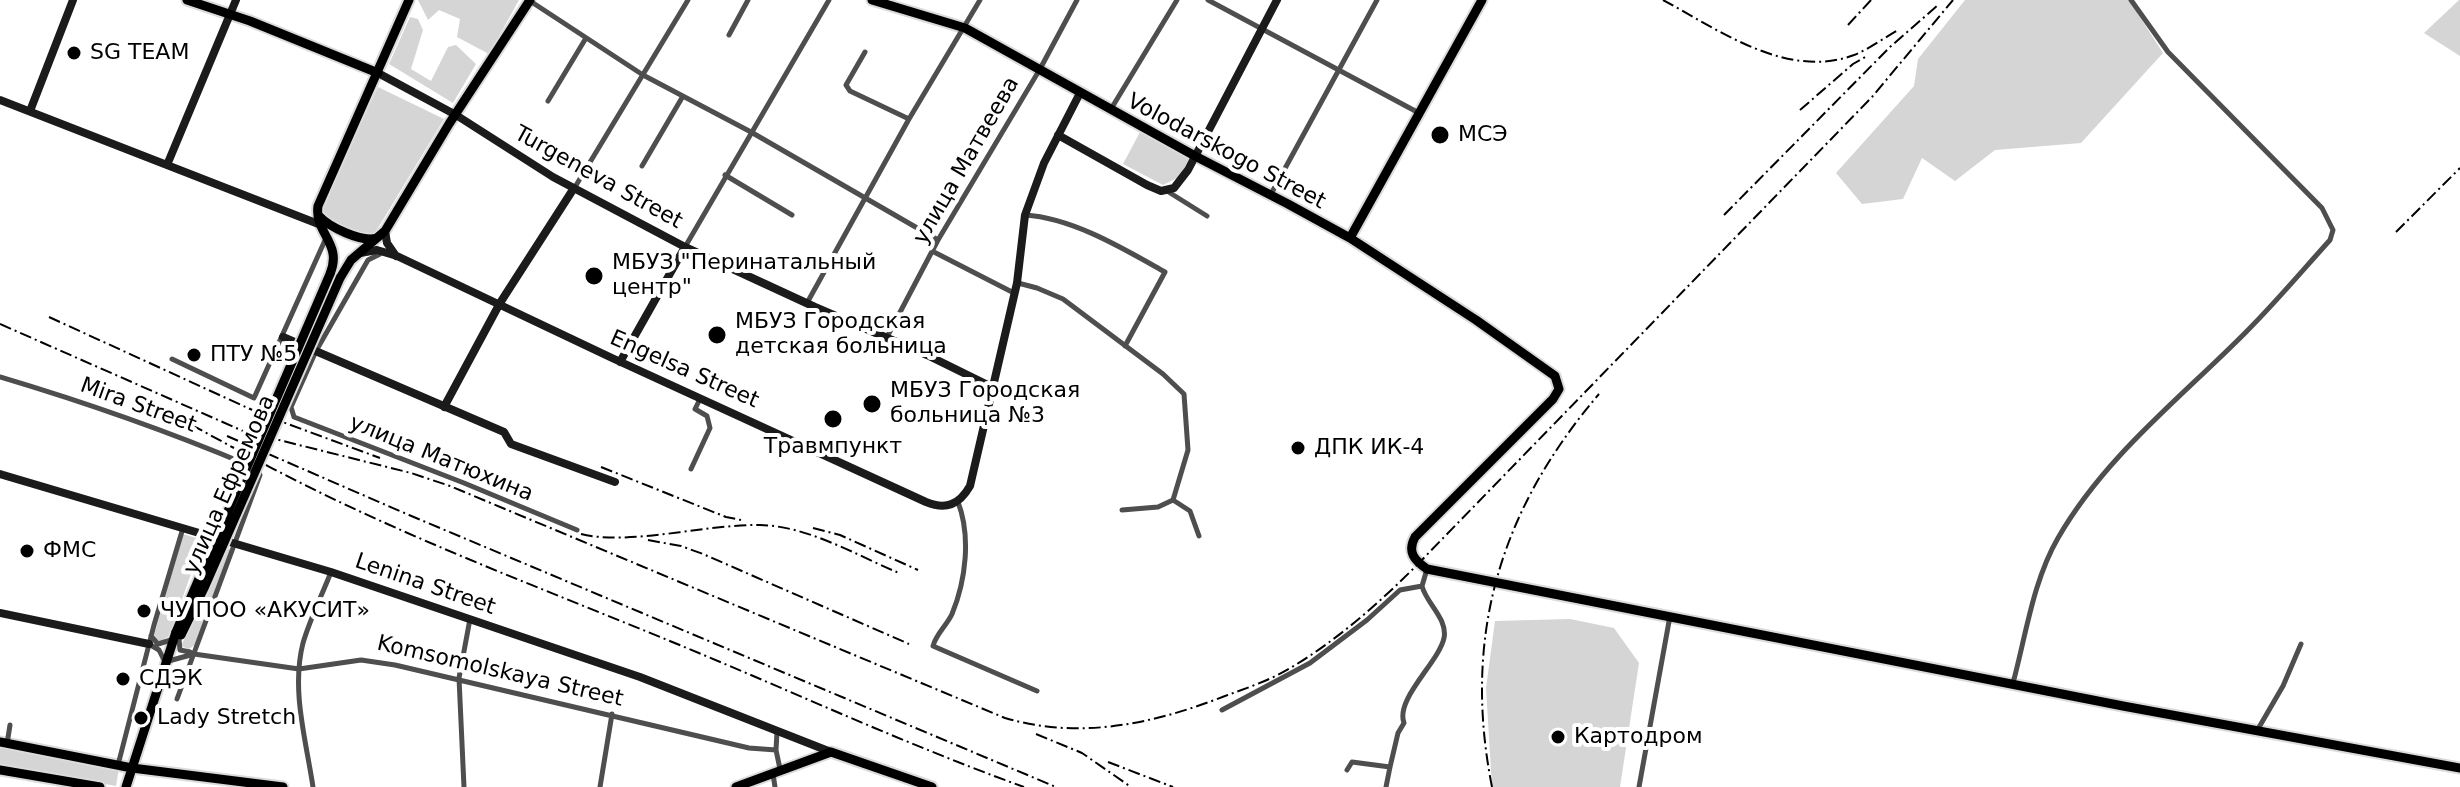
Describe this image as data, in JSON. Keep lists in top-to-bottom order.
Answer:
{
  "streets": {
    "main road": ["Volodarskogo Street", "Turgeneva Street", "улица Ефремова"],
    "street": [
      "улица Матвеева",
      "Engelsa Street",
      "Mira Street",
      "улица Матюхина",
      "Lenina Street",
      "Komsomolskaya Street"
    ]
  },
  "crossings": [
    ["Volodarskogo Street", "улица Матвеева"],
    ["улица Матвеева", "Turgeneva Street"],
    ["Turgeneva Street", "улица Ефремова"],
    ["Mira Street", "улица Ефремова"],
    ["улица Ефремова", "Lenina Street"],
    ["улица Ефремова", "Komsomolskaya Street"]
  ],
  "places": [
    "SG TEAM",
    "МСЭ",
    "МБУЗ \"Перинатальный центр\"",
    "МБУЗ Городская детская больница",
    "ПТУ №5",
    "МБУЗ Городская больница №3",
    "Травмпункт",
    "ДПК ИК-4",
    "ФМС",
    "ЧУ ПОО «АКУСИТ»",
    "СДЭК",
    "Lady Stretch",
    "Картодром"
  ]
}
